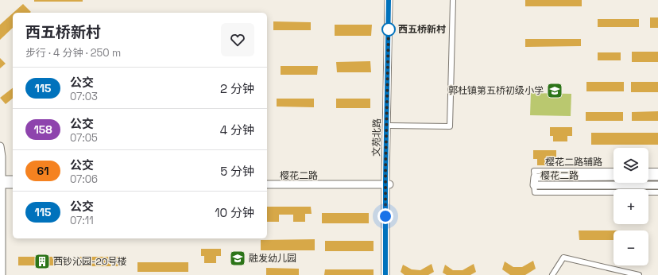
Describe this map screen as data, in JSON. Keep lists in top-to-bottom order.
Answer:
{
  "streets": {
    "street": ["文苑北路", "樱花二路辅路", "樱花二路"]
  },
  "crossings": [
    ["文苑北路", "樱花二路"],
    ["樱花二路辅路", "樱花二路"]
  ],
  "places": {
    "other": ["西五桥新村"],
    "school or university": ["郭杜镇第五桥初级小学", "融发幼儿园"],
    "building": ["西钞沁园-20号楼"]
  },
  "lines": ["bus line 115"],
  "page": {
    "heading": ["西五桥新村", "步行 · 4 分钟 · 250 m"],
    "list": [
      {
        "mark": "115",
        "name": "公交",
        "note": "07:03",
        "value": "2 分钟"
      },
      {
        "mark": "158",
        "name": "公交",
        "note": "07:05",
        "value": "4 分钟"
      },
      {
        "mark": "61",
        "name": "公交",
        "note": "07:06",
        "value": "5 分钟"
      },
      {
        "mark": "115",
        "name": "公交",
        "note": "07:11",
        "value": "10 分钟"
      }
    ],
    "map_buttons": ["+", "−"]
  }
}
